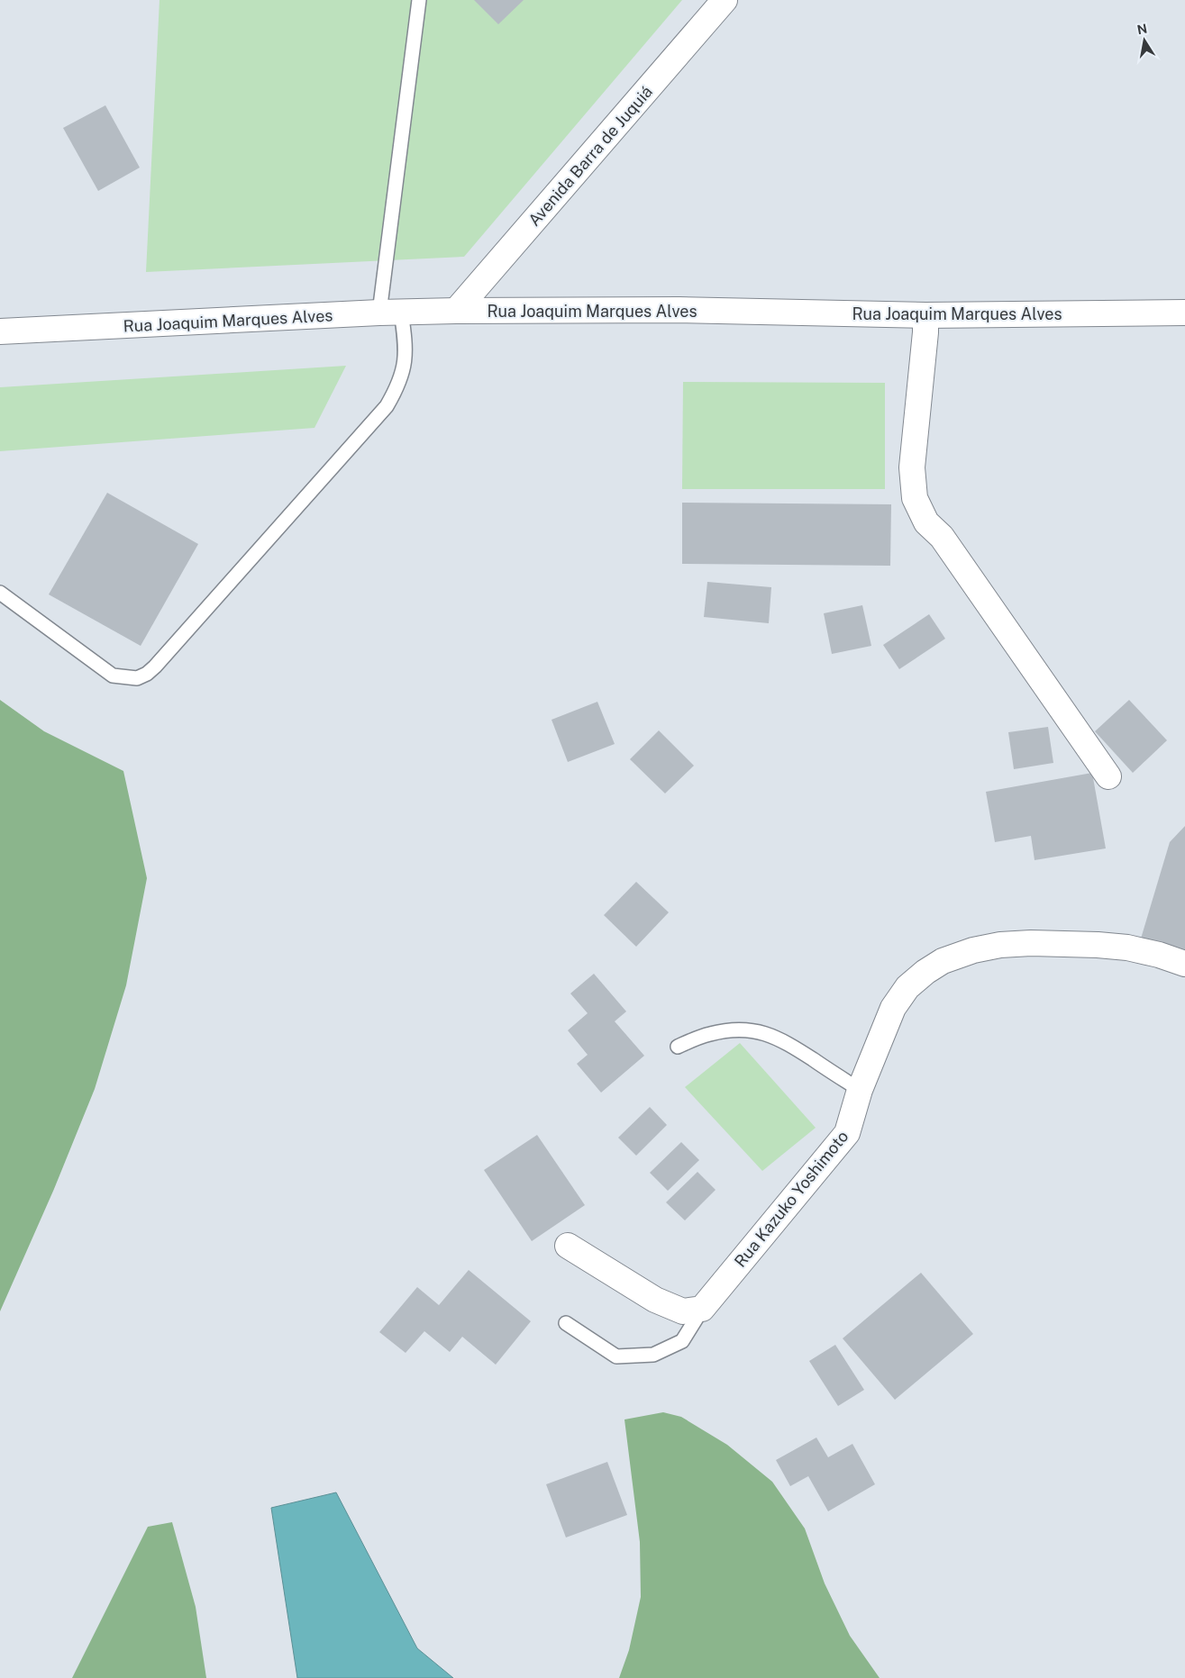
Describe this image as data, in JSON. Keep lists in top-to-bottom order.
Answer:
{
  "streets": {
    "street": ["Avenida Barra de Juquiá", "Rua Joaquim Marques Alves", "Rua Kazuko Yoshimoto"]
  },
  "crossings": [
    ["Avenida Barra de Juquiá", "Rua Joaquim Marques Alves"]
  ],
  "north": "top"
}
